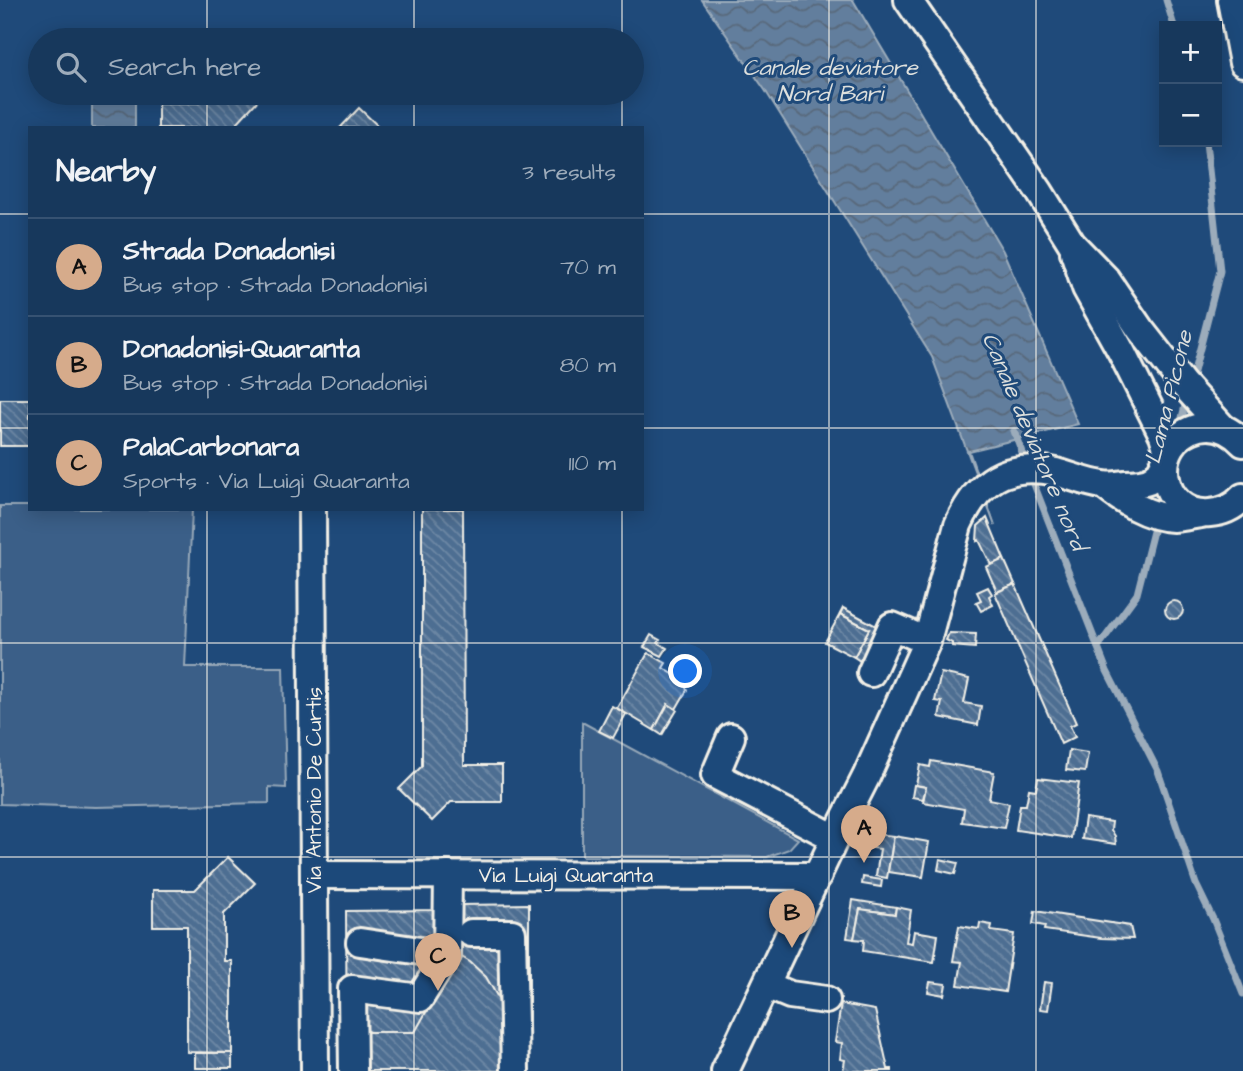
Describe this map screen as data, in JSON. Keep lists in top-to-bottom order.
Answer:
{
  "streets": {
    "street": ["Via Antonio De Curtis", "Via Luigi Quaranta"]
  },
  "crossings": [
    ["Via Antonio De Curtis", "Via Luigi Quaranta"]
  ],
  "water": ["Canale deviatore Nord Bari", "Lama Picone", "Canale deviatore nord"],
  "page": {
    "map_buttons": ["+", "−"],
    "search": "Search here",
    "heading": ["Nearby", "3 results"],
    "list": [
      {
        "mark": "A",
        "name": "Strada Donadonisi",
        "note": "Bus stop · Strada Donadonisi",
        "value": "70 m"
      },
      {
        "mark": "B",
        "name": "Donadonisi-Quaranta",
        "note": "Bus stop · Strada Donadonisi",
        "value": "80 m"
      },
      {
        "mark": "C",
        "name": "PalaCarbonara",
        "note": "Sports · Via Luigi Quaranta",
        "value": "110 m"
      }
    ],
    "pins": ["A", "B", "C"]
  }
}
